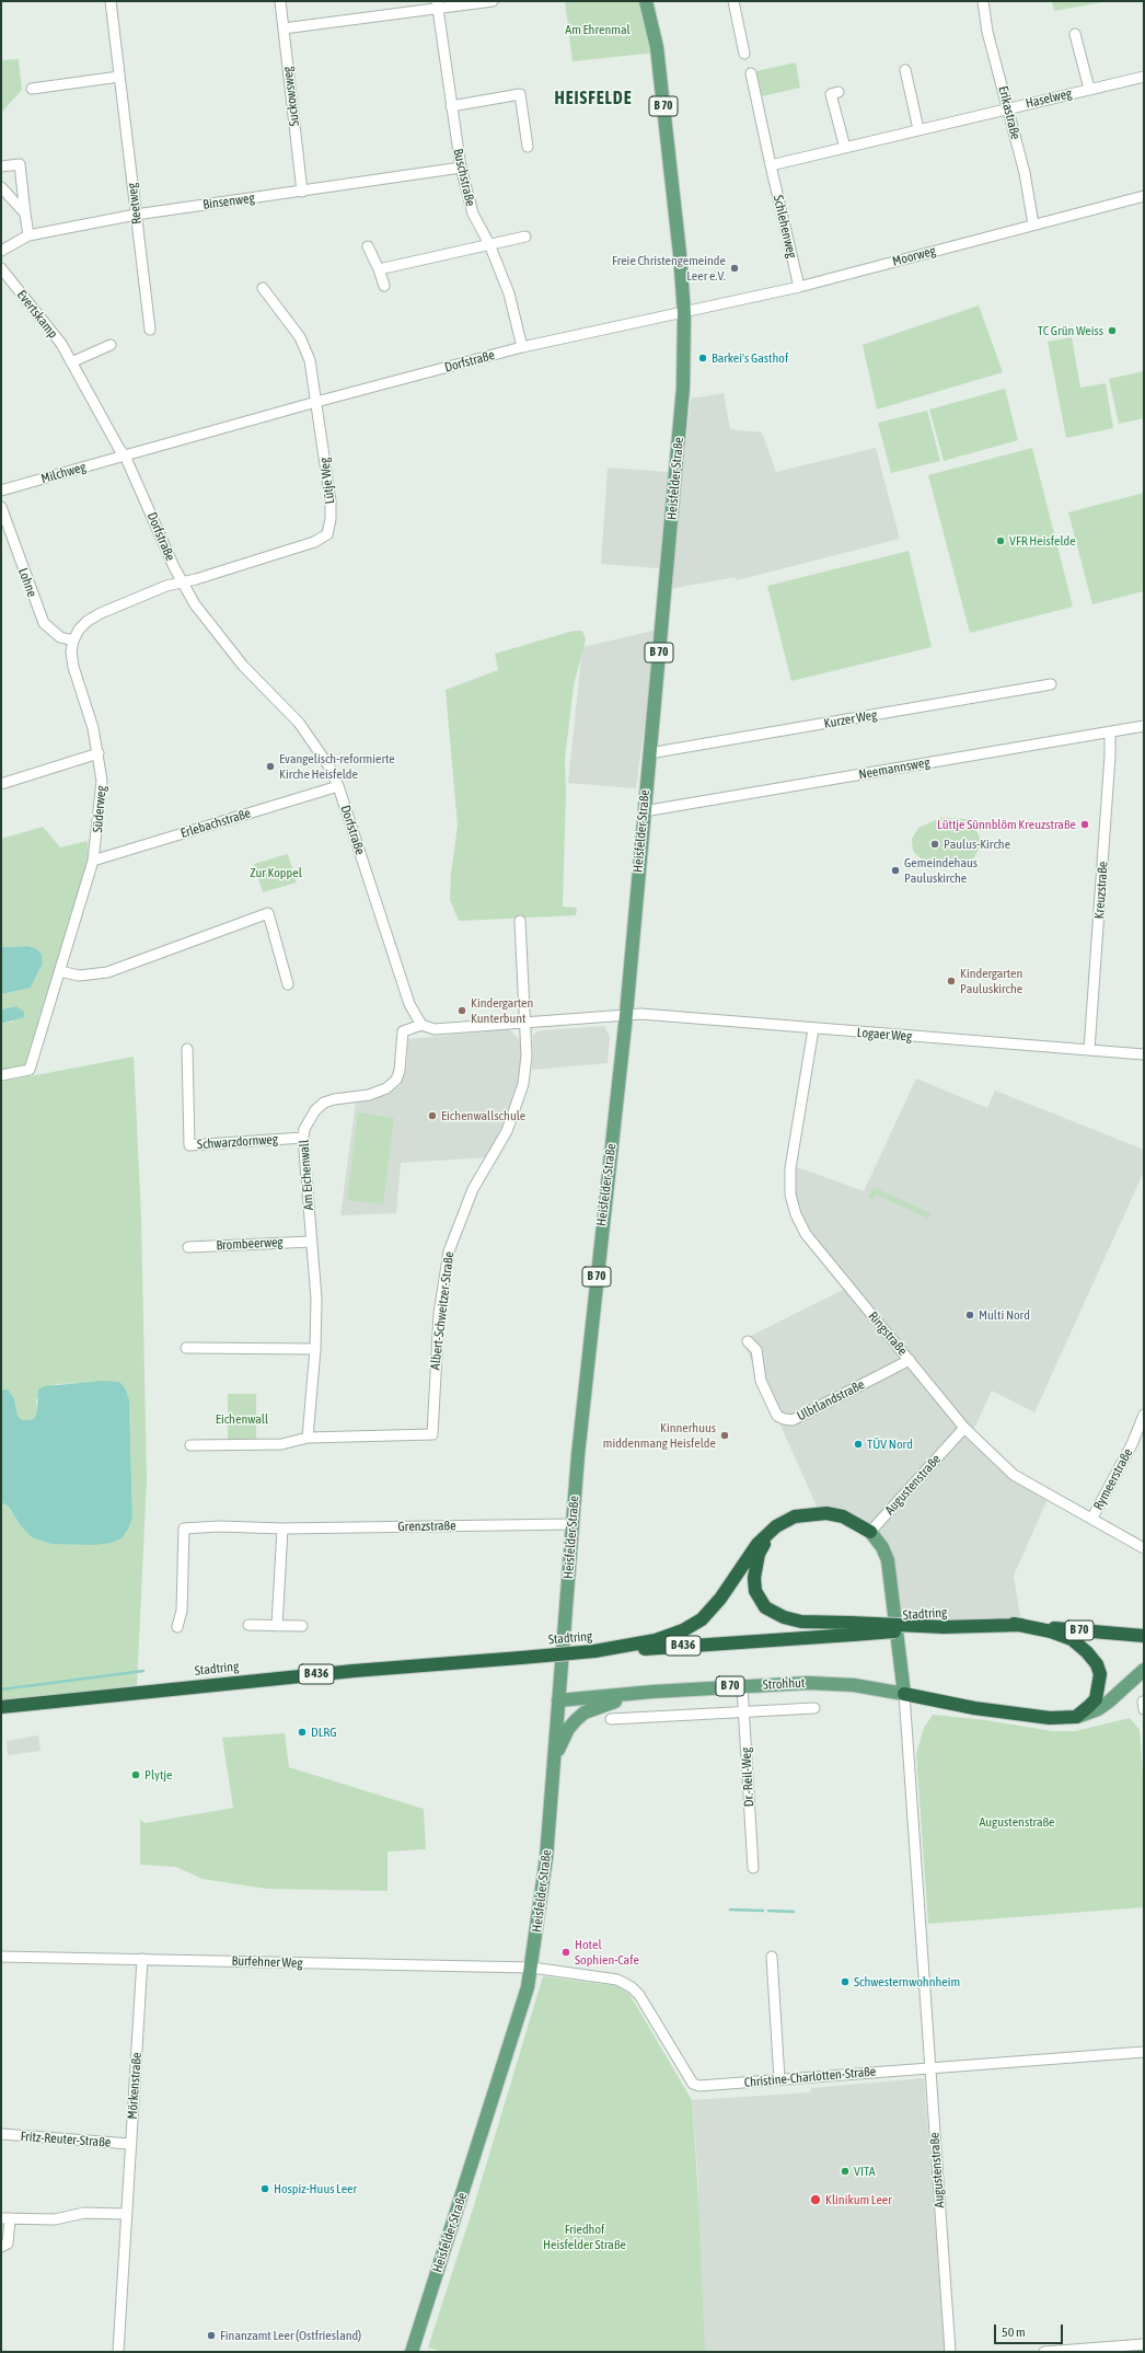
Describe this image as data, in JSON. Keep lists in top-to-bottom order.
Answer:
{
  "streets": {
    "highway": ["B 70", "Stadtring", "B 436"],
    "main road": ["Heisfelder Straße", "Augustenstraße", "Strohhut"],
    "street": [
      "Suckowsweg",
      "Haselweg",
      "Erikastraße",
      "Buschstraße",
      "Binsenweg",
      "Reetweg",
      "Schlehenweg",
      "Moorweg",
      "Evertskamp",
      "Dorfstraße",
      "Milchweg",
      "Lütje Weg",
      "Lohne",
      "Kurzer Weg",
      "Neemannsweg",
      "Süderweg",
      "Erlebachstraße",
      "Kreuzstraße",
      "Logaer Weg",
      "Schwarzdornweg",
      "Am Eichenwall",
      "Brombeerweg",
      "Albert-Schweitzer-Straße",
      "Ringstraße",
      "Ulbtlandstraße",
      "Rymeerstraße",
      "Grenzstraße",
      "Dr.-Reil-Weg",
      "Burfehner Weg",
      "Christine-Charlotten-Straße",
      "Mörkenstraße",
      "Fritz-Reuter-Straße"
    ]
  },
  "crossings": [
    ["Suckowsweg", "Binsenweg"],
    ["Haselweg", "Erikastraße"],
    ["B 70", "Augustenstraße"],
    ["B 70", "Stadtring"],
    ["B 70", "Strohhut"],
    ["Erikastraße", "Moorweg"],
    ["Buschstraße", "Binsenweg"],
    ["Buschstraße", "Dorfstraße"],
    ["Binsenweg", "Reetweg"],
    ["Schlehenweg", "Moorweg"],
    ["Moorweg", "Dorfstraße"],
    ["Moorweg", "Heisfelder Straße"],
    ["Evertskamp", "Dorfstraße"],
    ["Evertskamp", "Milchweg"],
    ["Dorfstraße", "Milchweg"],
    ["Dorfstraße", "Heisfelder Straße"],
    ["Dorfstraße", "Lütje Weg"],
    ["Dorfstraße", "Erlebachstraße"],
    ["Dorfstraße", "Am Eichenwall"],
    ["Heisfelder Straße", "Kurzer Weg"],
    ["Heisfelder Straße", "Neemannsweg"],
    ["Heisfelder Straße", "Logaer Weg"],
    ["Heisfelder Straße", "Grenzstraße"],
    ["Heisfelder Straße", "Strohhut"],
    ["Heisfelder Straße", "Burfehner Weg"],
    ["Heisfelder Straße", "Christine-Charlotten-Straße"],
    ["Lohne", "Süderweg"],
    ["Neemannsweg", "Kreuzstraße"],
    ["Süderweg", "Erlebachstraße"],
    ["Kreuzstraße", "Logaer Weg"],
    ["Logaer Weg", "Ringstraße"],
    ["Schwarzdornweg", "Am Eichenwall"],
    ["Am Eichenwall", "Brombeerweg"],
    ["Am Eichenwall", "Albert-Schweitzer-Straße"],
    ["Ringstraße", "Ulbtlandstraße"],
    ["Ringstraße", "Rymeerstraße"],
    ["Ringstraße", "Augustenstraße"],
    ["Augustenstraße", "Strohhut"],
    ["Augustenstraße", "Christine-Charlotten-Straße"],
    ["Strohhut", "Dr.-Reil-Weg"],
    ["Burfehner Weg", "Christine-Charlotten-Straße"],
    ["Burfehner Weg", "Mörkenstraße"],
    ["Mörkenstraße", "Fritz-Reuter-Straße"]
  ],
  "districts": ["HEISFELDE"],
  "parks": [
    "Am Ehrenmal",
    "Zur Koppel",
    "Eichenwall",
    "Augustenstraße",
    "Friedhof Heisfelder Straße"
  ],
  "places": [
    "Freie Christengemeinde Leer e.V.",
    "TC Grün Weiss",
    "Barkei's Gasthof",
    "VFR Heisfelde",
    "Evangelisch-reformierte Kirche Heisfelde",
    "Lüttje Sünnblöm Kreuzstraße",
    "Paulus-Kirche",
    "Gemeindehaus Pauluskirche",
    "Kindergarten Pauluskirche",
    "Kindergarten Kunterbunt",
    "Eichenwallschule",
    "Multi Nord",
    "Kinnerhuus middenmang Heisfelde",
    "TÜV Nord",
    "DLRG",
    "Plytje",
    "Hotel Sophien-Cafe",
    "Schwesternwohnheim",
    "VITA",
    "Hospiz-Huus Leer",
    "Klinikum Leer",
    "Finanzamt Leer (Ostfriesland)"
  ],
  "scale_bar": "50 m"
}
